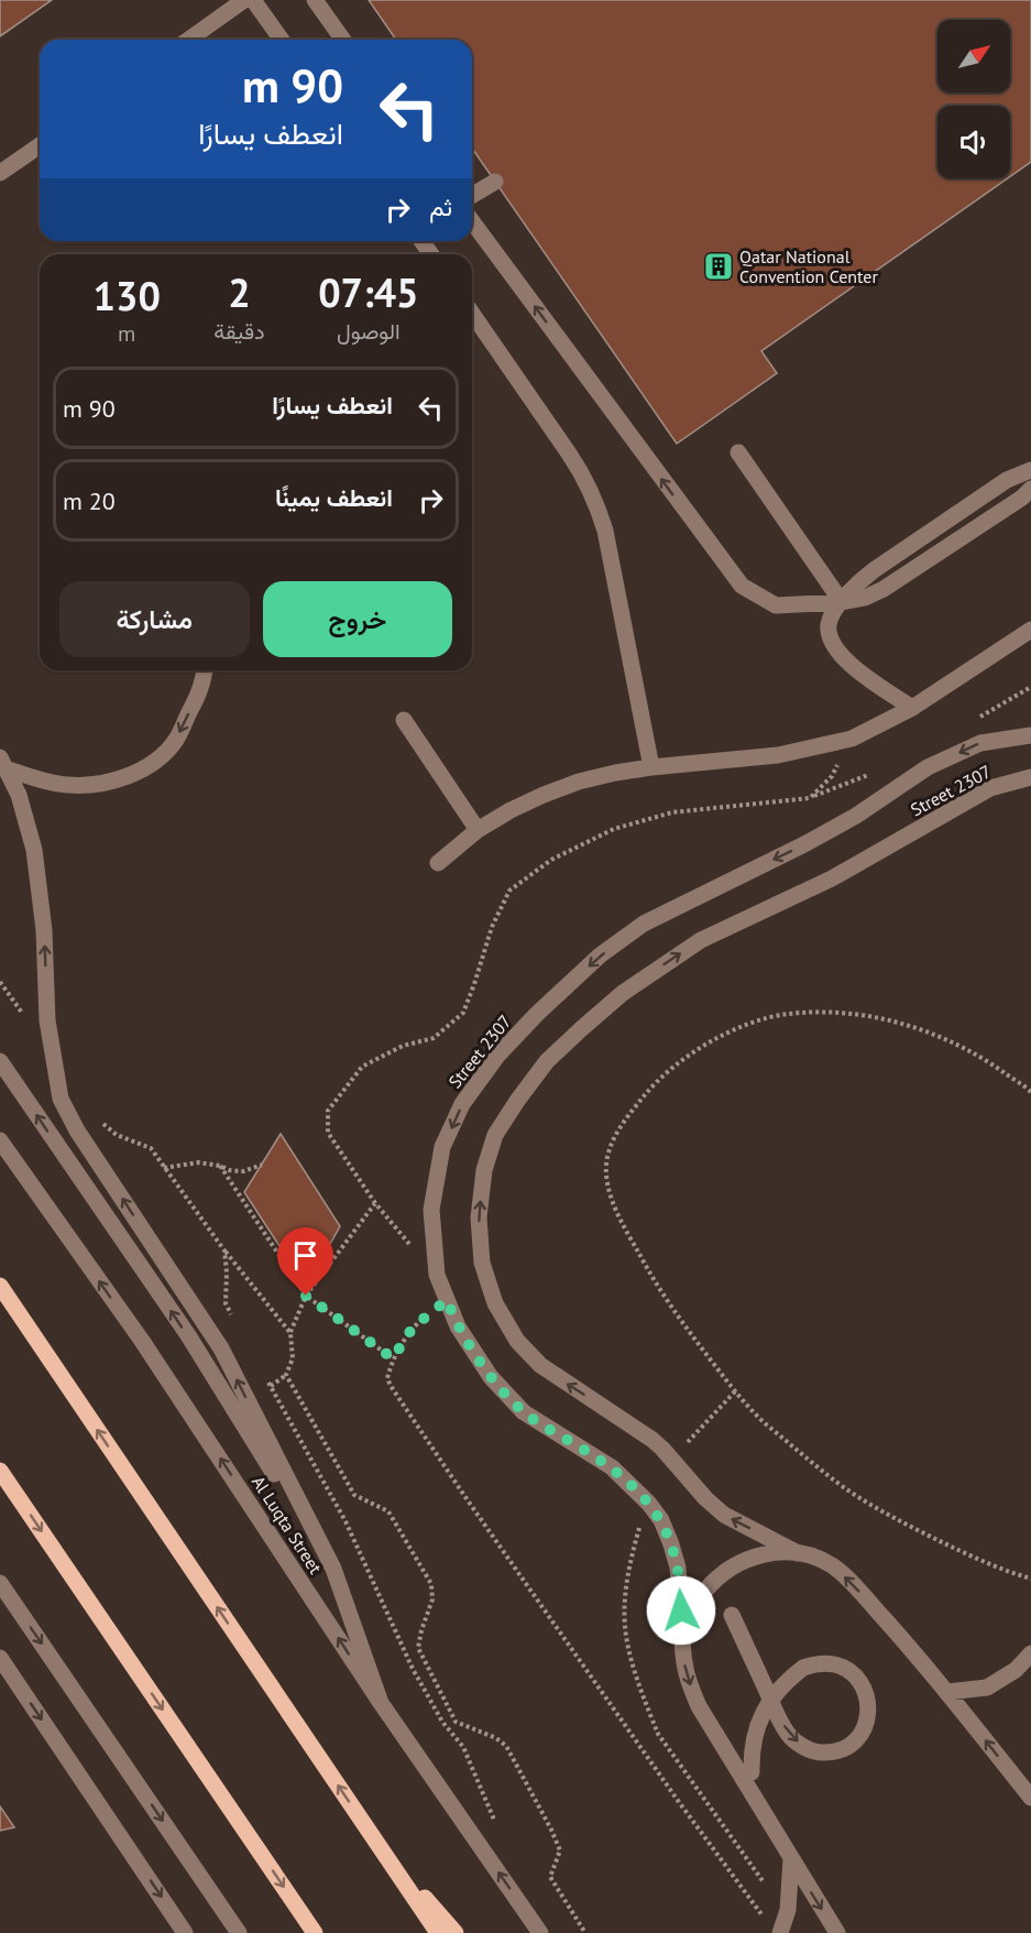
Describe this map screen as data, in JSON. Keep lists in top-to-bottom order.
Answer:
{
  "streets": {
    "street": ["Street 2307", "Al Luqta Street"]
  },
  "places": {
    "building": ["Qatar National Convention Center"]
  },
  "north": "top right",
  "page": {
    "turn": ["90 m", "انعطف يسارًا"],
    "then": "ثم",
    "eta": [
      "07:45",
      "الوصول",
      "2",
      "دقيقة",
      "130",
      "m"
    ],
    "list": [
      {
        "name": "انعطف يسارًا",
        "value": "90 m"
      },
      {
        "name": "انعطف يمينًا",
        "value": "20 m"
      }
    ],
    "buttons": ["خروج", "مشاركة"]
  }
}
